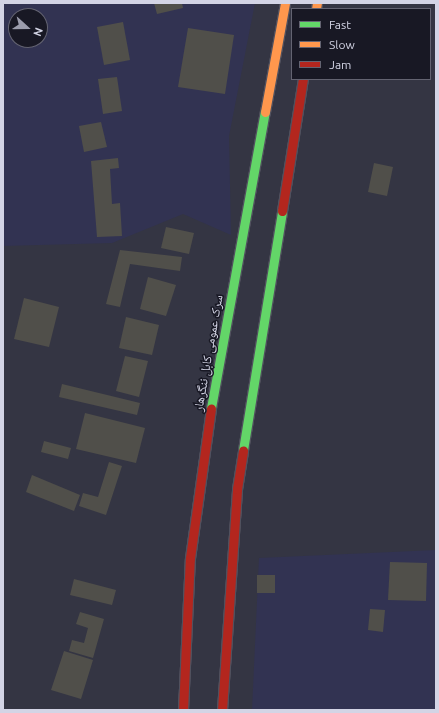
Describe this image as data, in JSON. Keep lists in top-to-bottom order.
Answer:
{
  "streets": {
    "highway": ["سرک عمومی کابل ننگرهار"]
  },
  "legend": ["Fast", "Slow", "Jam"],
  "north": "right"
}
